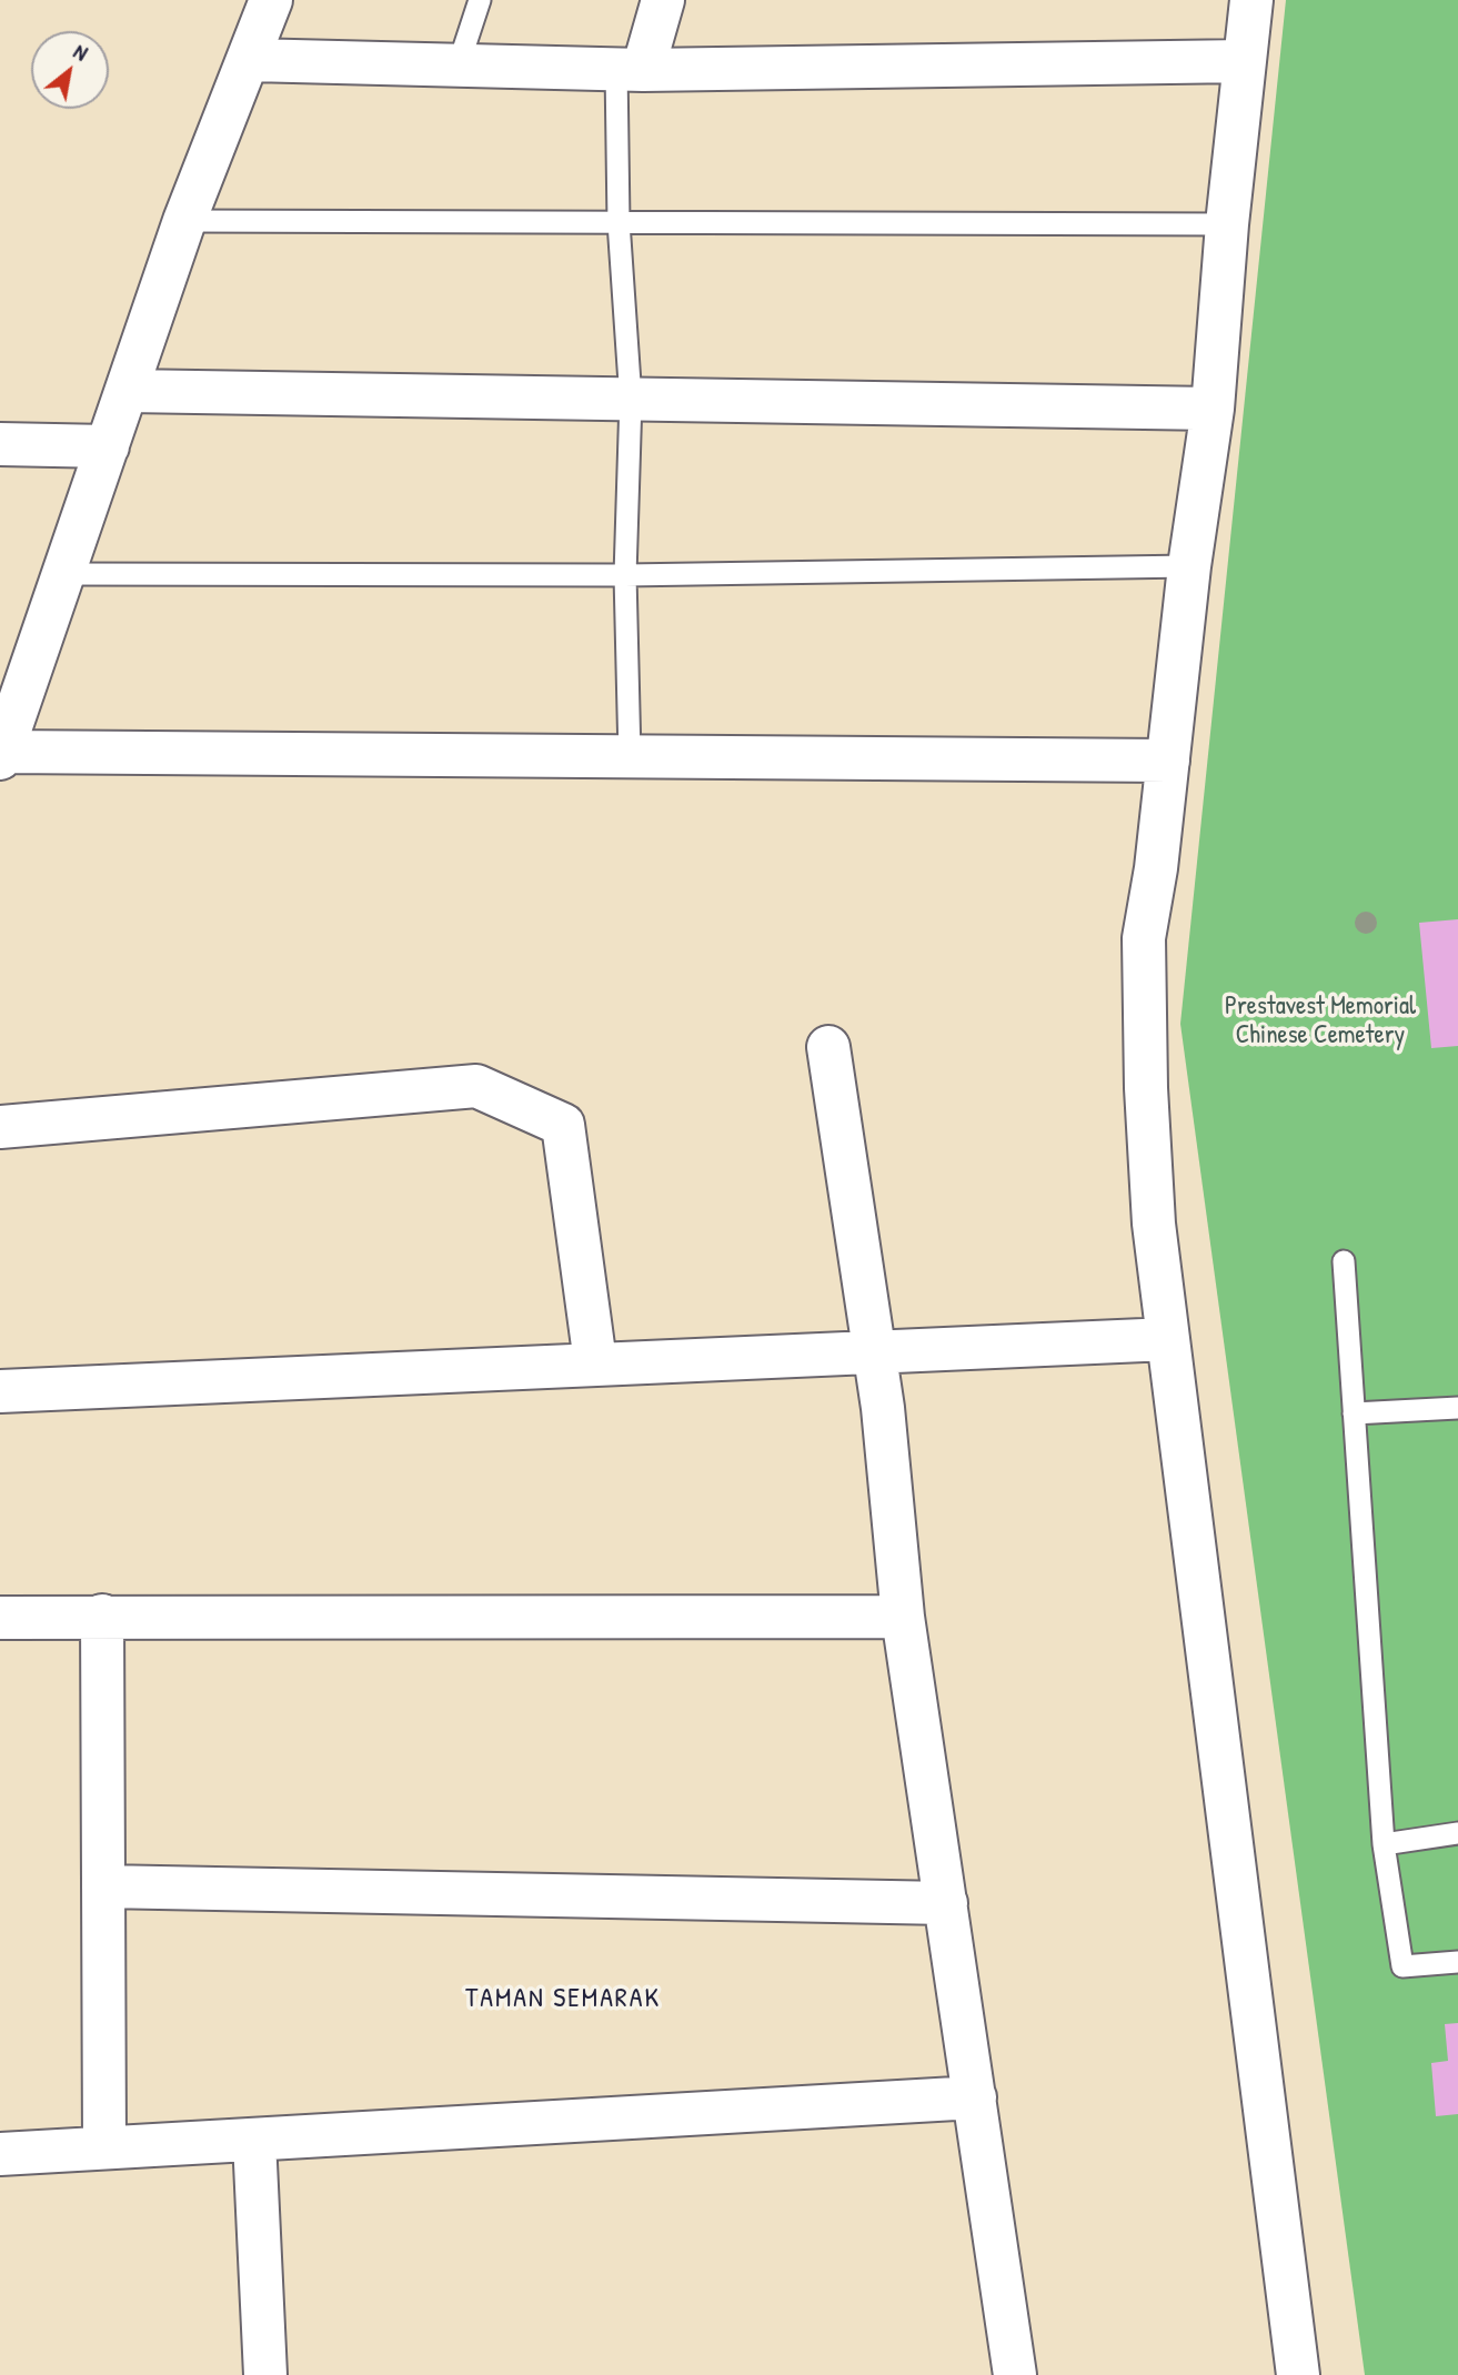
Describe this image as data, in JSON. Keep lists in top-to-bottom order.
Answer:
{
  "districts": ["TAMAN SEMARAK"],
  "parks": ["Prestavest Memorial Chinese Cemetery"],
  "north": "top right"
}
